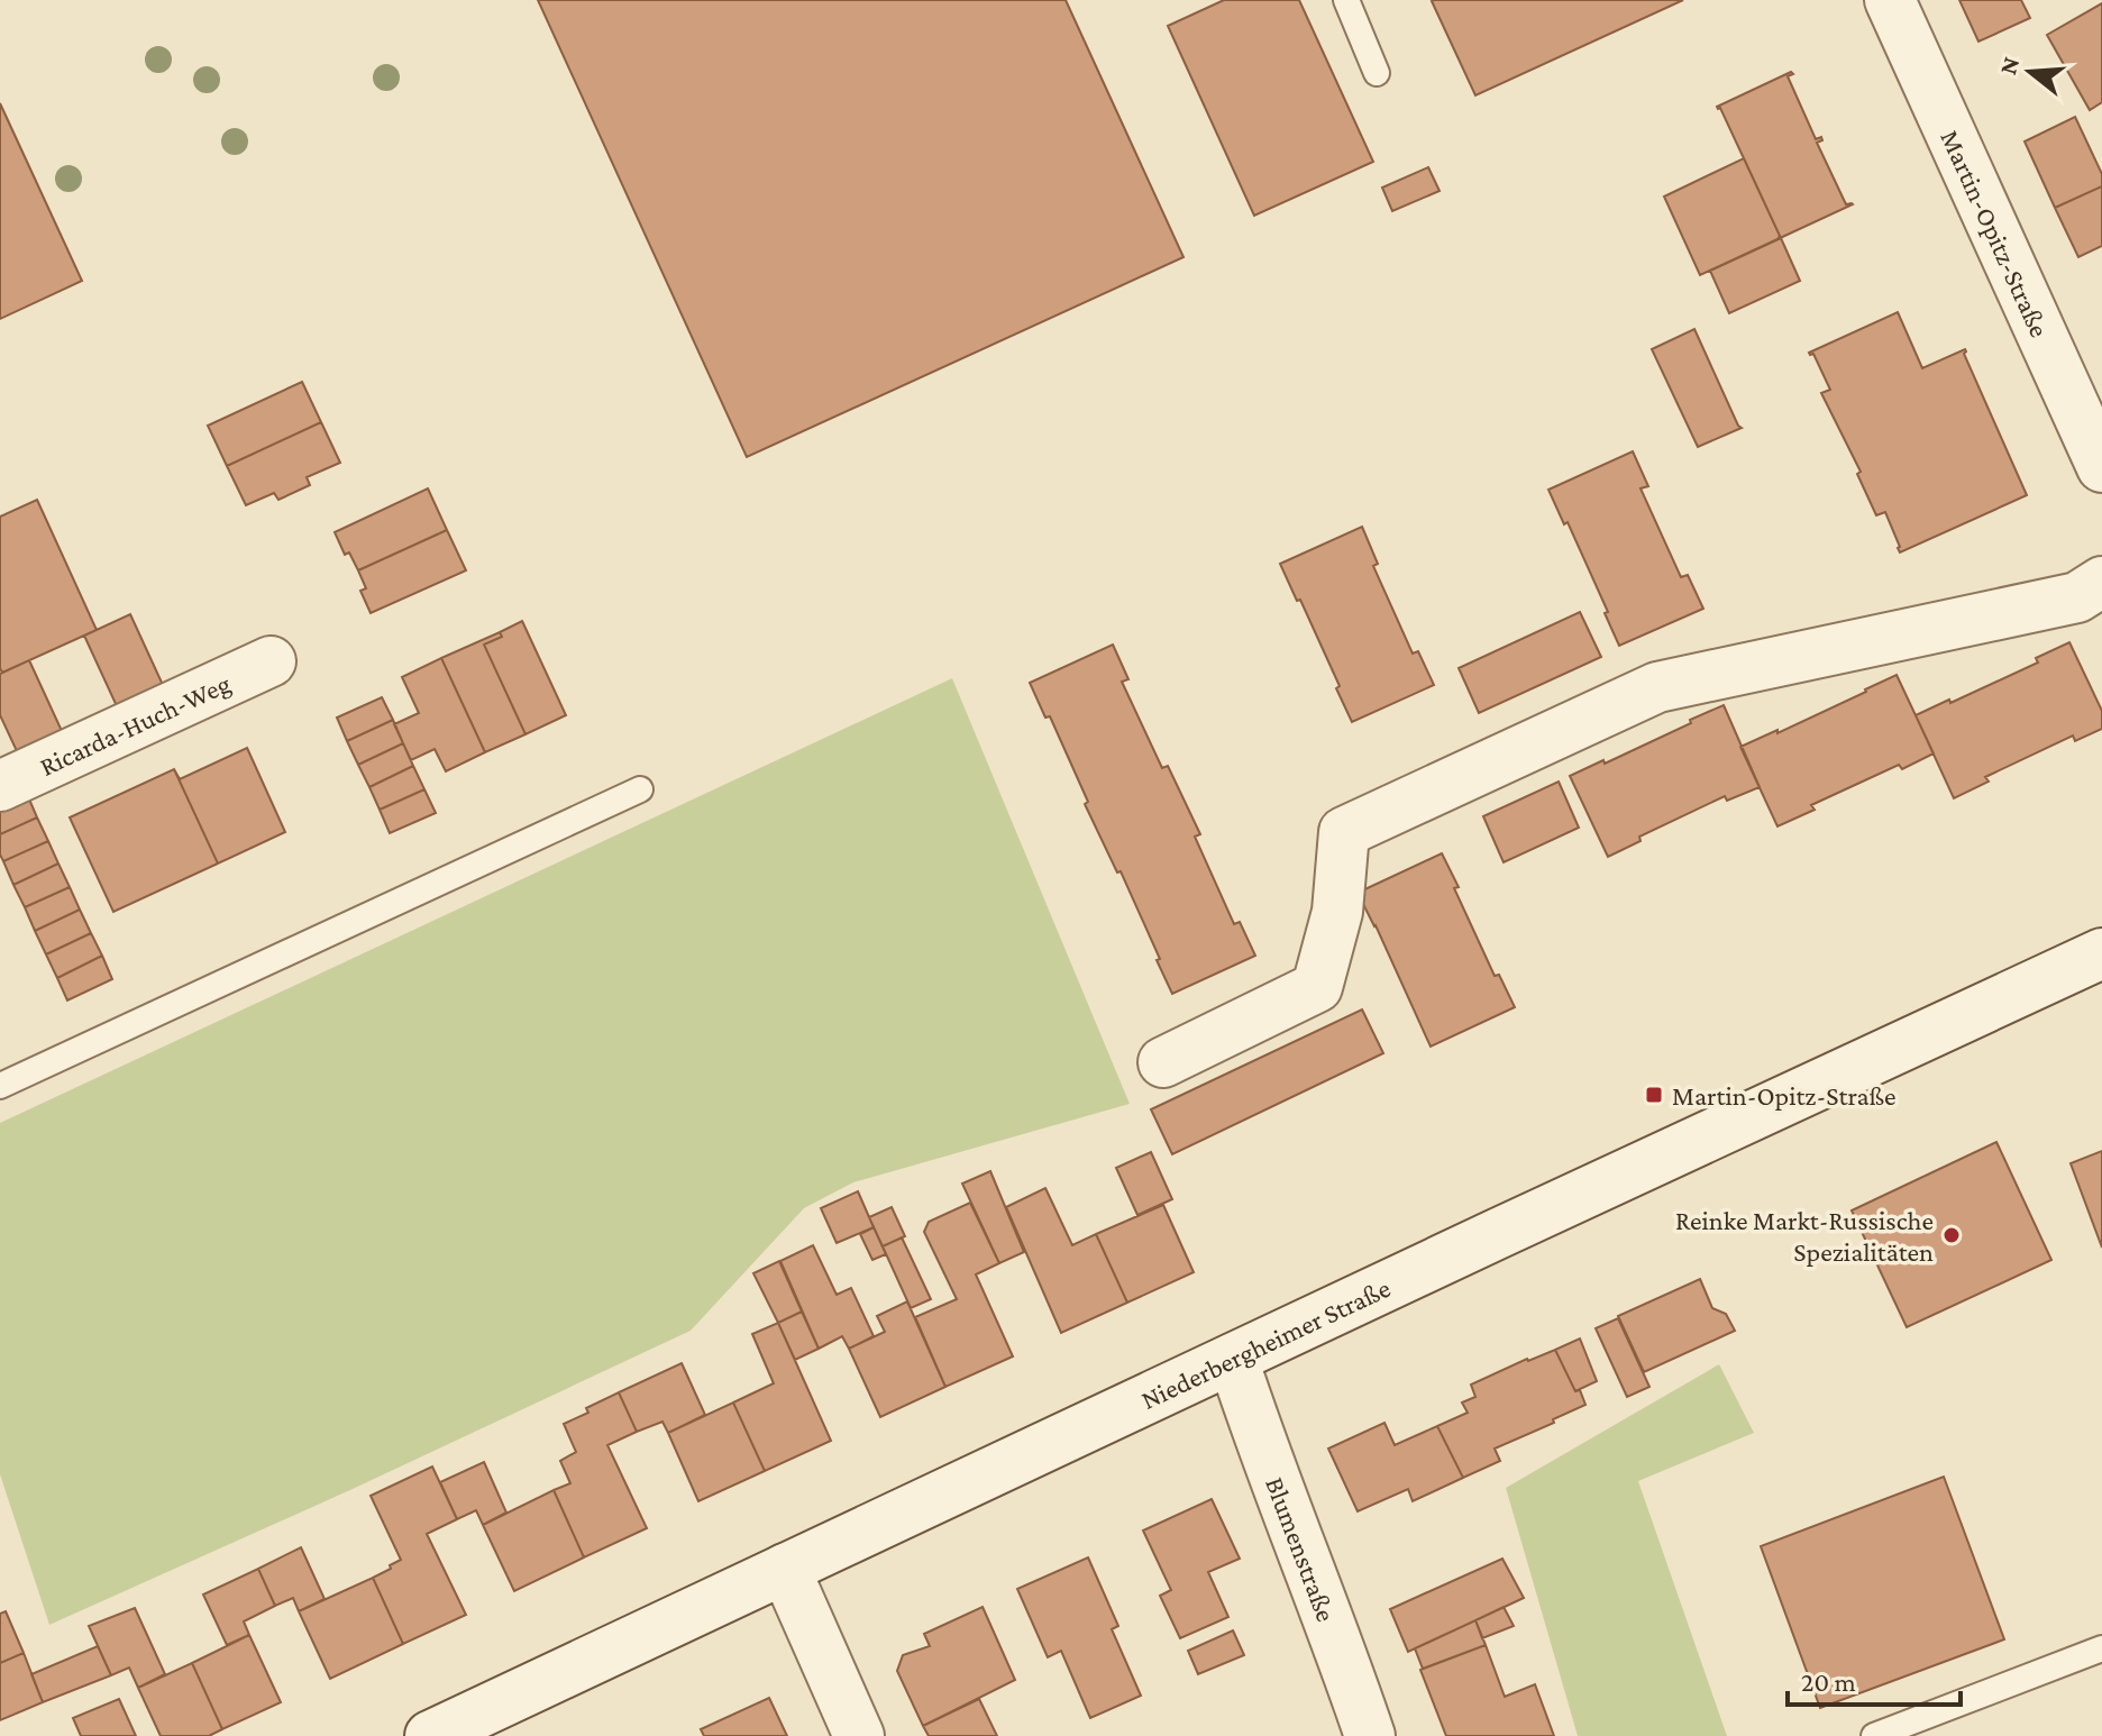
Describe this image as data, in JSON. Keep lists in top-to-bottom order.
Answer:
{
  "streets": {
    "street": [
      "Martin-Opitz-Straße",
      "Ricarda-Huch-Weg",
      "Niederbergheimer Straße",
      "Blumenstraße"
    ]
  },
  "crossings": [
    ["Niederbergheimer Straße", "Blumenstraße"]
  ],
  "places": {
    "transit": ["Martin-Opitz-Straße"],
    "other": ["Reinke Markt-Russische Spezialitäten"]
  },
  "scale_bar": "20 m",
  "north": "left"
}
